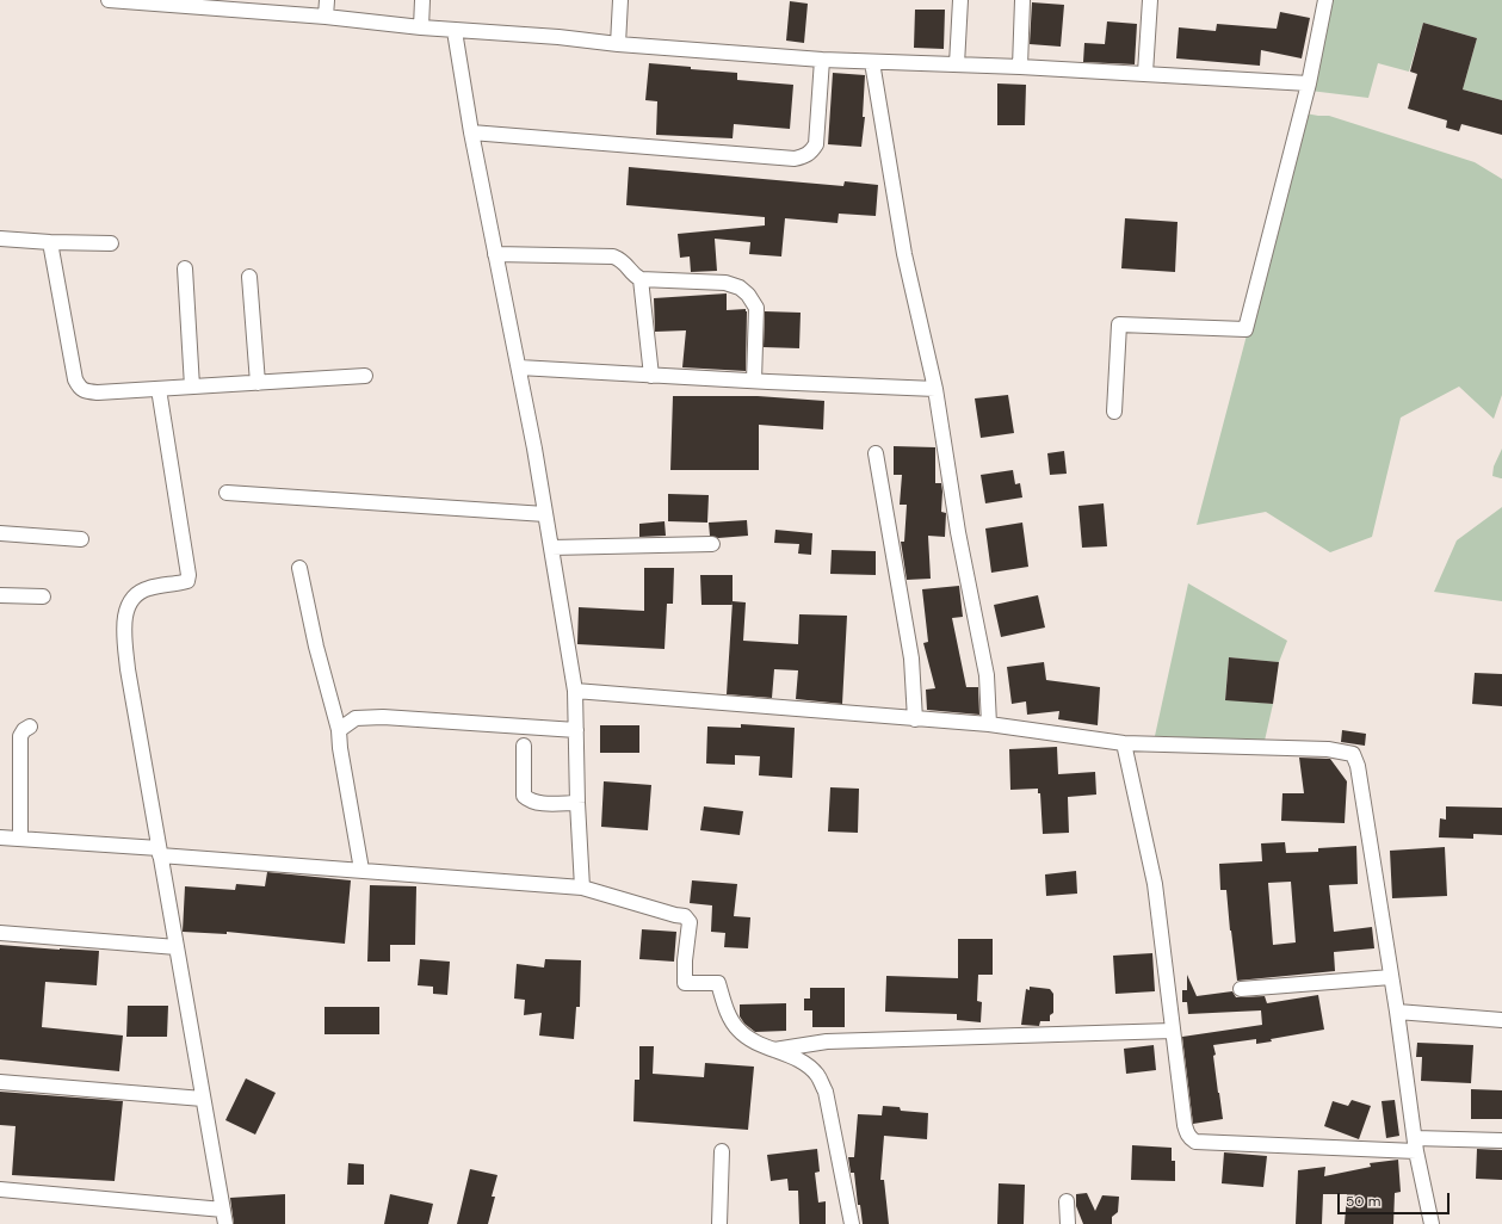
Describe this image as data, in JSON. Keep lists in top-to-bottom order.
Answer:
{
  "scale_bar": "50 m"
}
